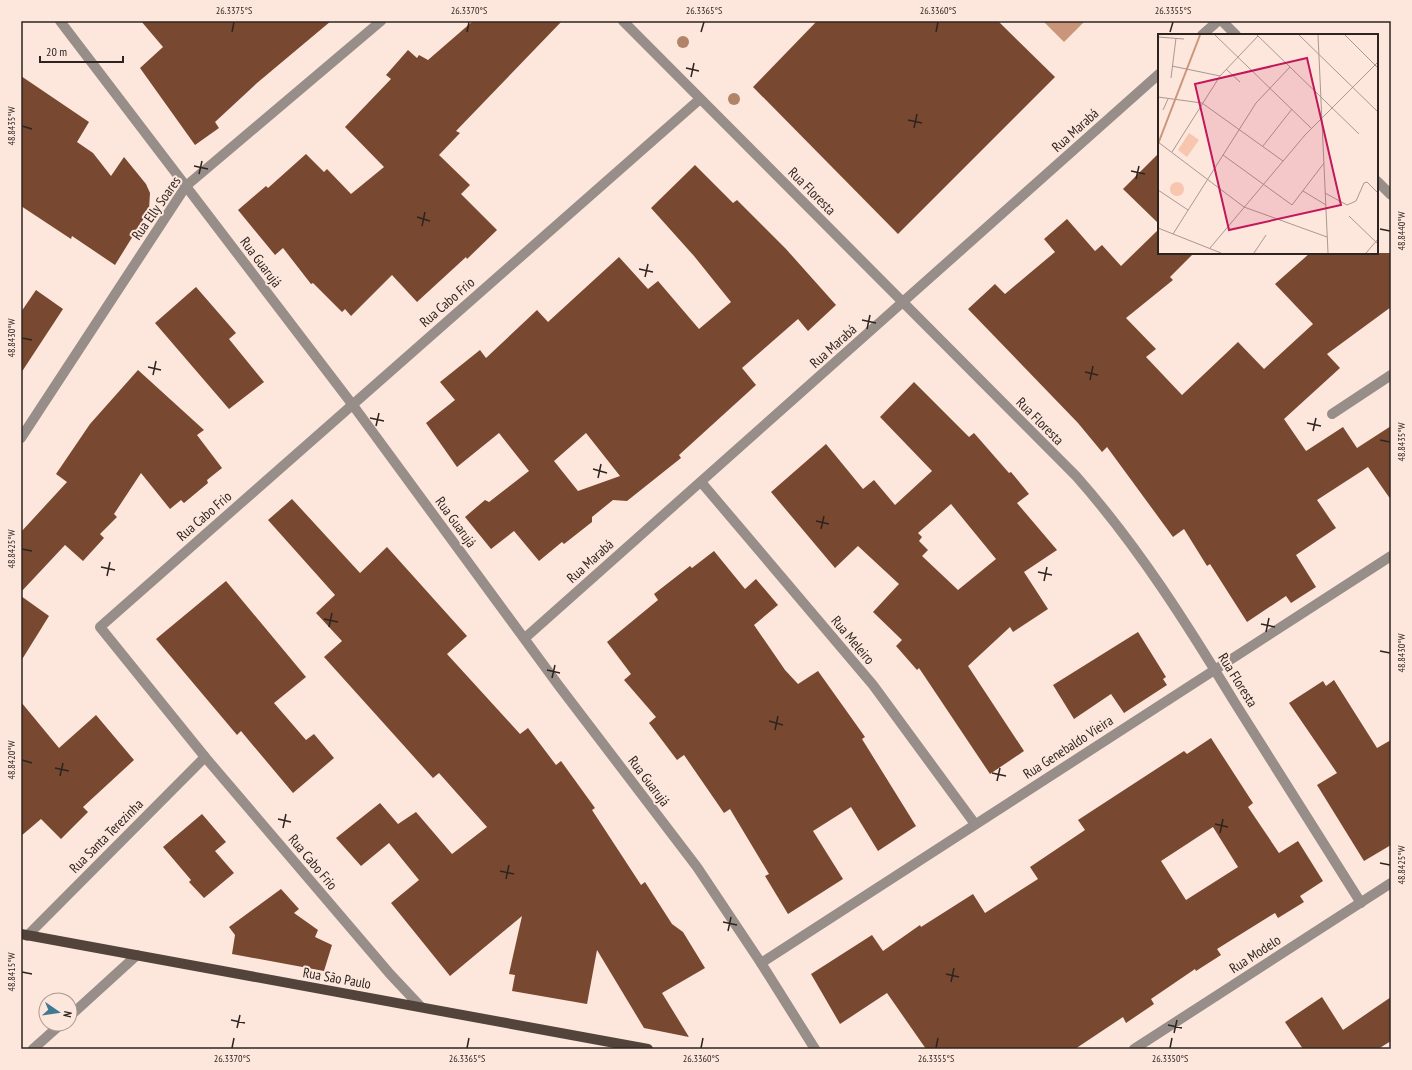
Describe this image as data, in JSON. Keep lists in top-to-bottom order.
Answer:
{
  "streets": {
    "main road": ["Rua São Paulo"],
    "street": [
      "Rua Marabá",
      "Rua Floresta",
      "Rua Elly Soares",
      "Rua Guarujá",
      "Rua Cabo Frio",
      "Rua Meleiro",
      "Rua Genebaldo Vieira",
      "Rua Santa Terezinha",
      "Rua Modelo"
    ]
  },
  "crossings": [
    ["Rua Marabá", "Rua Floresta"],
    ["Rua Marabá", "Rua Guarujá"],
    ["Rua Marabá", "Rua Meleiro"],
    ["Rua Floresta", "Rua Cabo Frio"],
    ["Rua Floresta", "Rua Genebaldo Vieira"],
    ["Rua Floresta", "Rua Modelo"],
    ["Rua Elly Soares", "Rua Guarujá"],
    ["Rua Guarujá", "Rua Cabo Frio"],
    ["Rua Guarujá", "Rua Genebaldo Vieira"],
    ["Rua Cabo Frio", "Rua Santa Terezinha"],
    ["Rua Cabo Frio", "Rua São Paulo"],
    ["Rua Meleiro", "Rua Genebaldo Vieira"],
    ["Rua Santa Terezinha", "Rua São Paulo"]
  ],
  "scale_bar": "20 m",
  "north": "right",
  "coordinates": [
    "26.3375°S",
    "26.3370°S",
    "26.3365°S",
    "26.3360°S",
    "26.3355°S",
    "48.8435°W",
    "48.8440°W",
    "48.8430°W",
    "48.8425°W",
    "48.8420°W",
    "48.8415°W",
    "26.3350°S"
  ]
}
